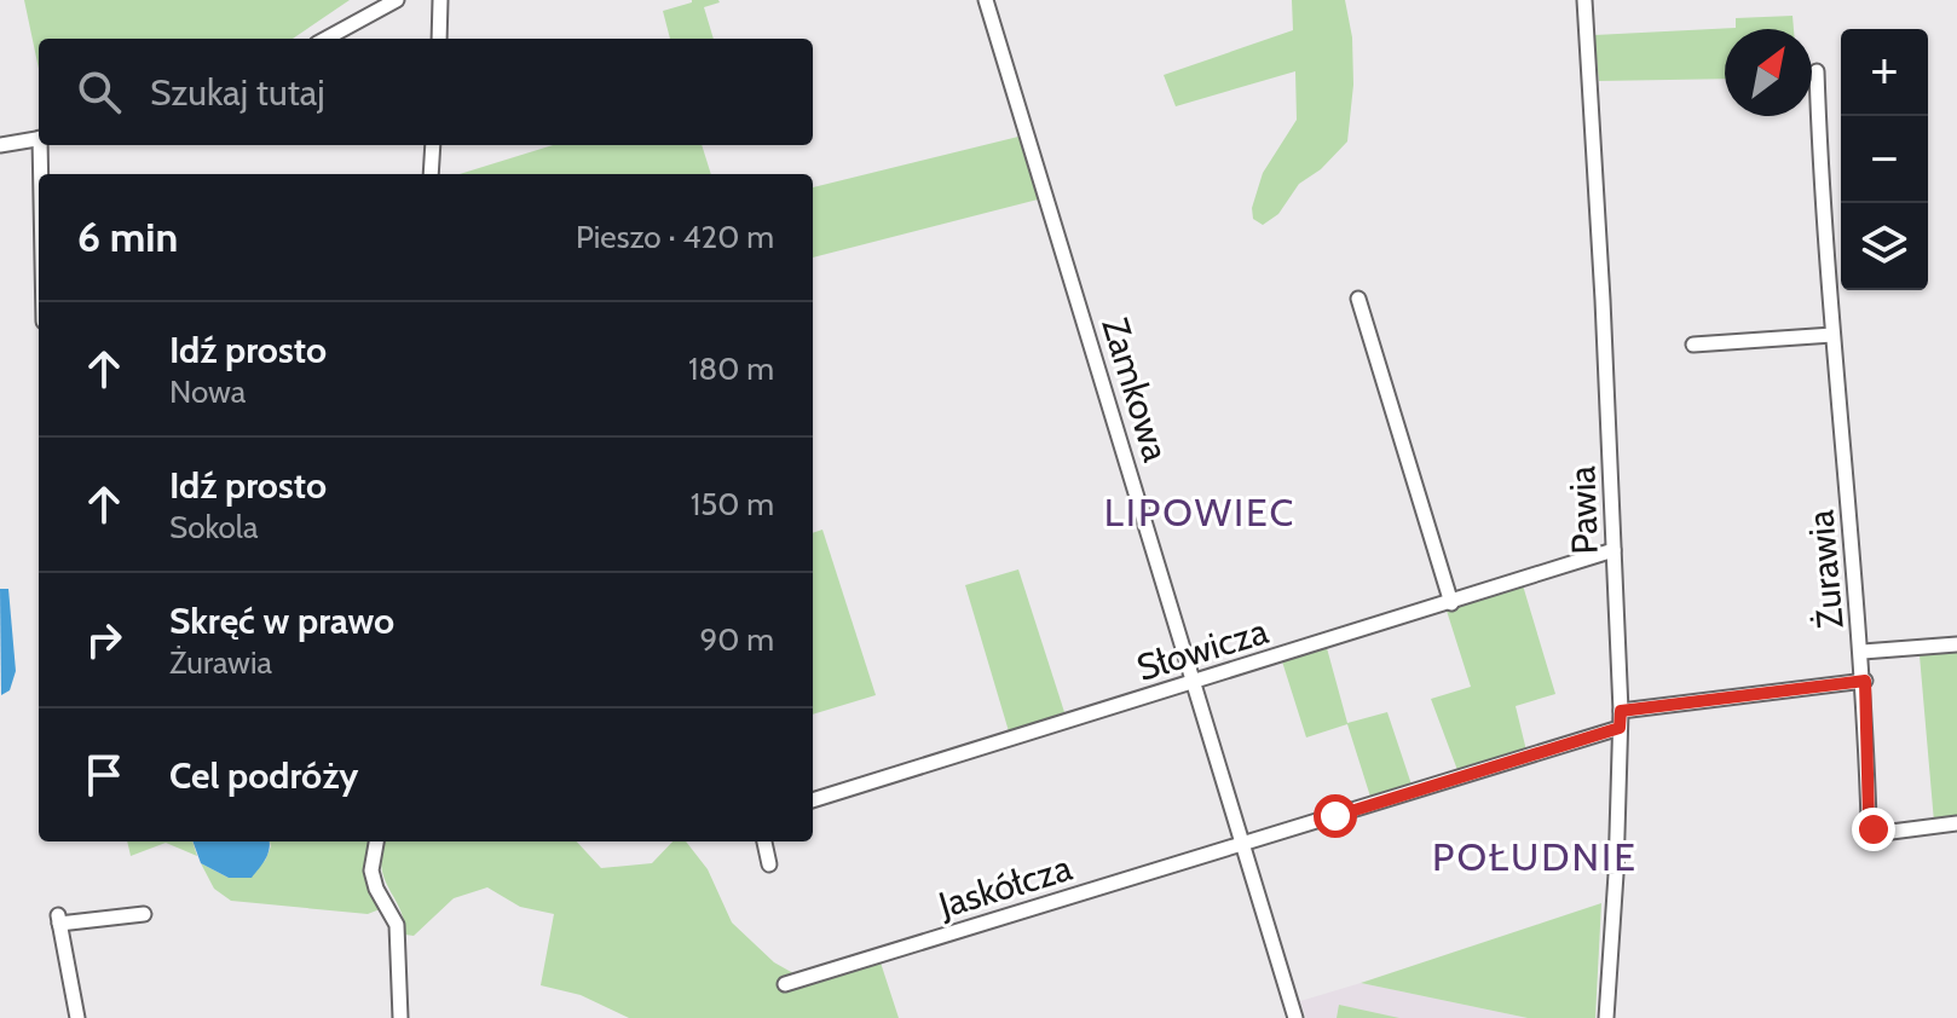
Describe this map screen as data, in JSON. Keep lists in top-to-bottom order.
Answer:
{
  "streets": {
    "street": [
      "Zamkowa",
      "Pawia",
      "Żurawia",
      "Słowicza",
      "Jaskółcza"
    ]
  },
  "crossings": [
    ["Zamkowa", "Słowicza"],
    ["Zamkowa", "Jaskółcza"],
    ["Pawia", "Słowicza"],
    ["Pawia", "Jaskółcza"]
  ],
  "districts": ["LIPOWIEC", "POŁUDNIE"],
  "north": "top right",
  "page": {
    "map_buttons": ["+", "−"],
    "search": "Szukaj tutaj",
    "heading": ["6 min", "Pieszo · 420 m"],
    "list": [
      ["Idź prosto", "Nowa", "180 m"],
      ["Idź prosto", "Sokola", "150 m"],
      ["Skręć w prawo", "Żurawia", "90 m"],
      "Cel podróży"
    ]
  }
}
